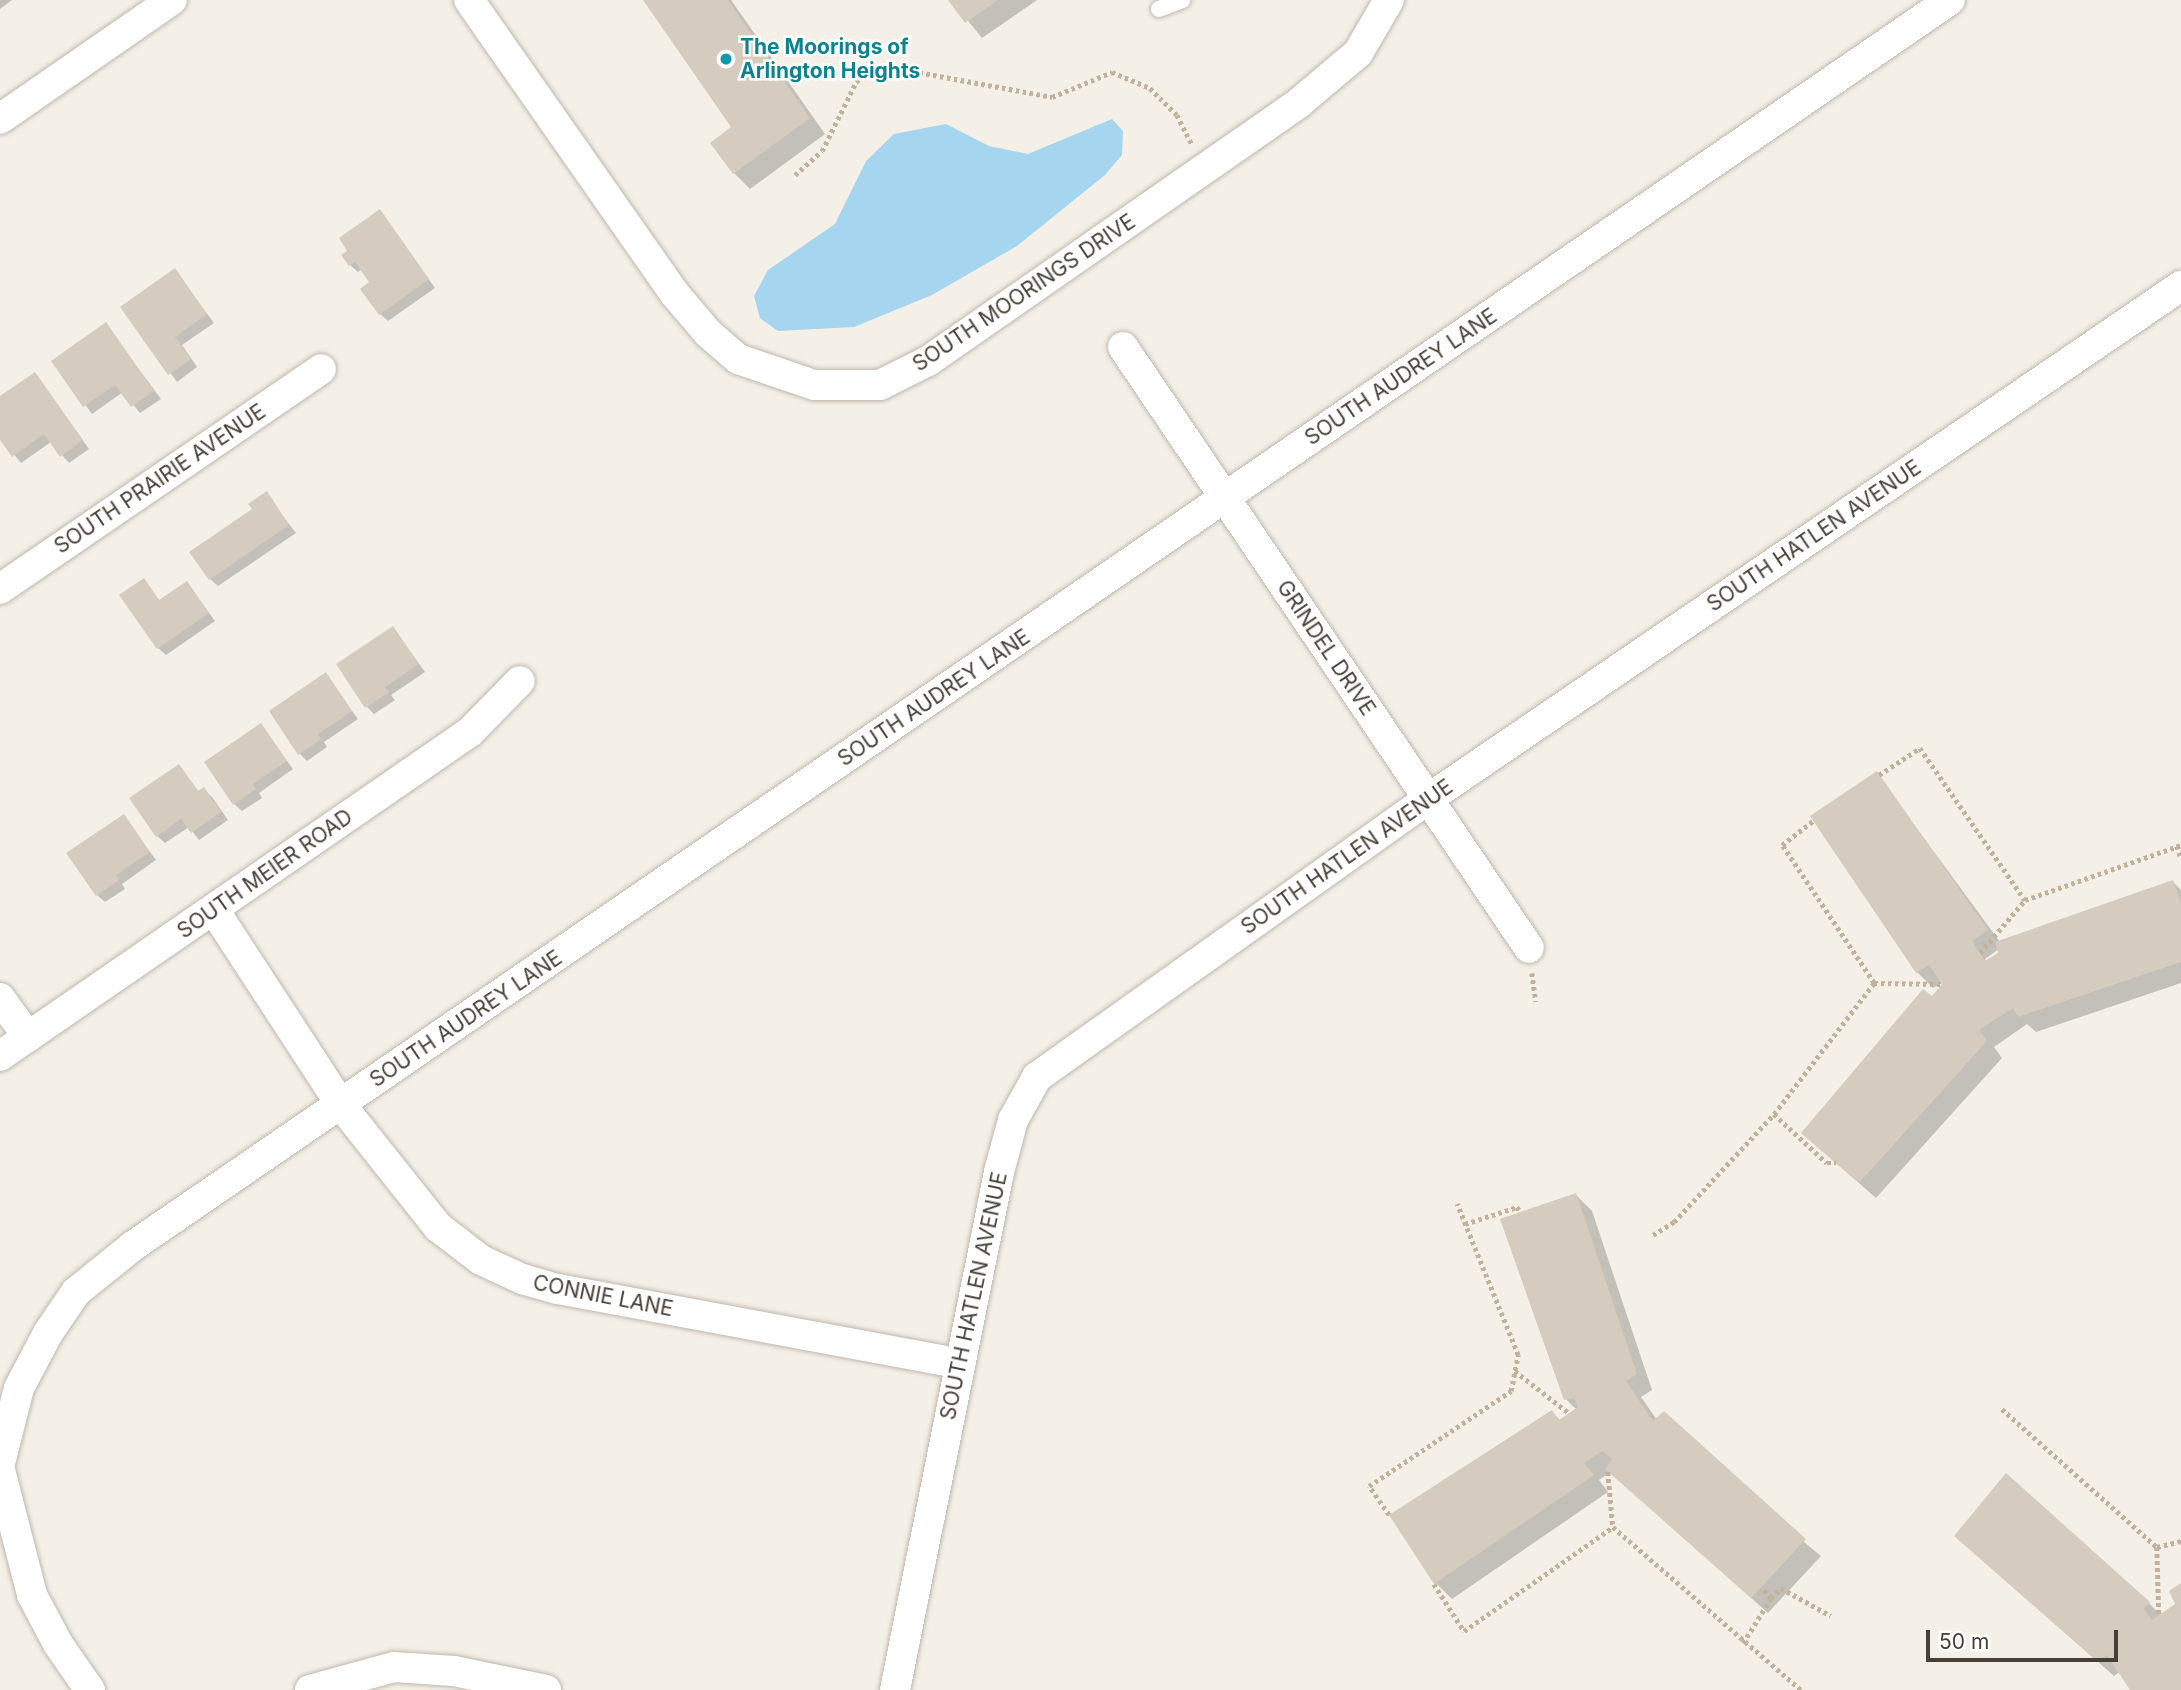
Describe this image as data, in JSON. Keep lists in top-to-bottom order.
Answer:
{
  "streets": {
    "street": [
      "SOUTH MOORINGS DRIVE",
      "SOUTH AUDREY LANE",
      "SOUTH PRAIRIE AVENUE",
      "SOUTH HATLEN AVENUE",
      "GRINDEL DRIVE",
      "SOUTH MEIER ROAD",
      "CONNIE LANE"
    ]
  },
  "crossings": [
    ["SOUTH AUDREY LANE", "GRINDEL DRIVE"],
    ["SOUTH AUDREY LANE", "CONNIE LANE"],
    ["SOUTH HATLEN AVENUE", "GRINDEL DRIVE"],
    ["SOUTH HATLEN AVENUE", "CONNIE LANE"],
    ["SOUTH MEIER ROAD", "CONNIE LANE"]
  ],
  "places": ["The Moorings of Arlington Heights"],
  "scale_bar": "50 m"
}
